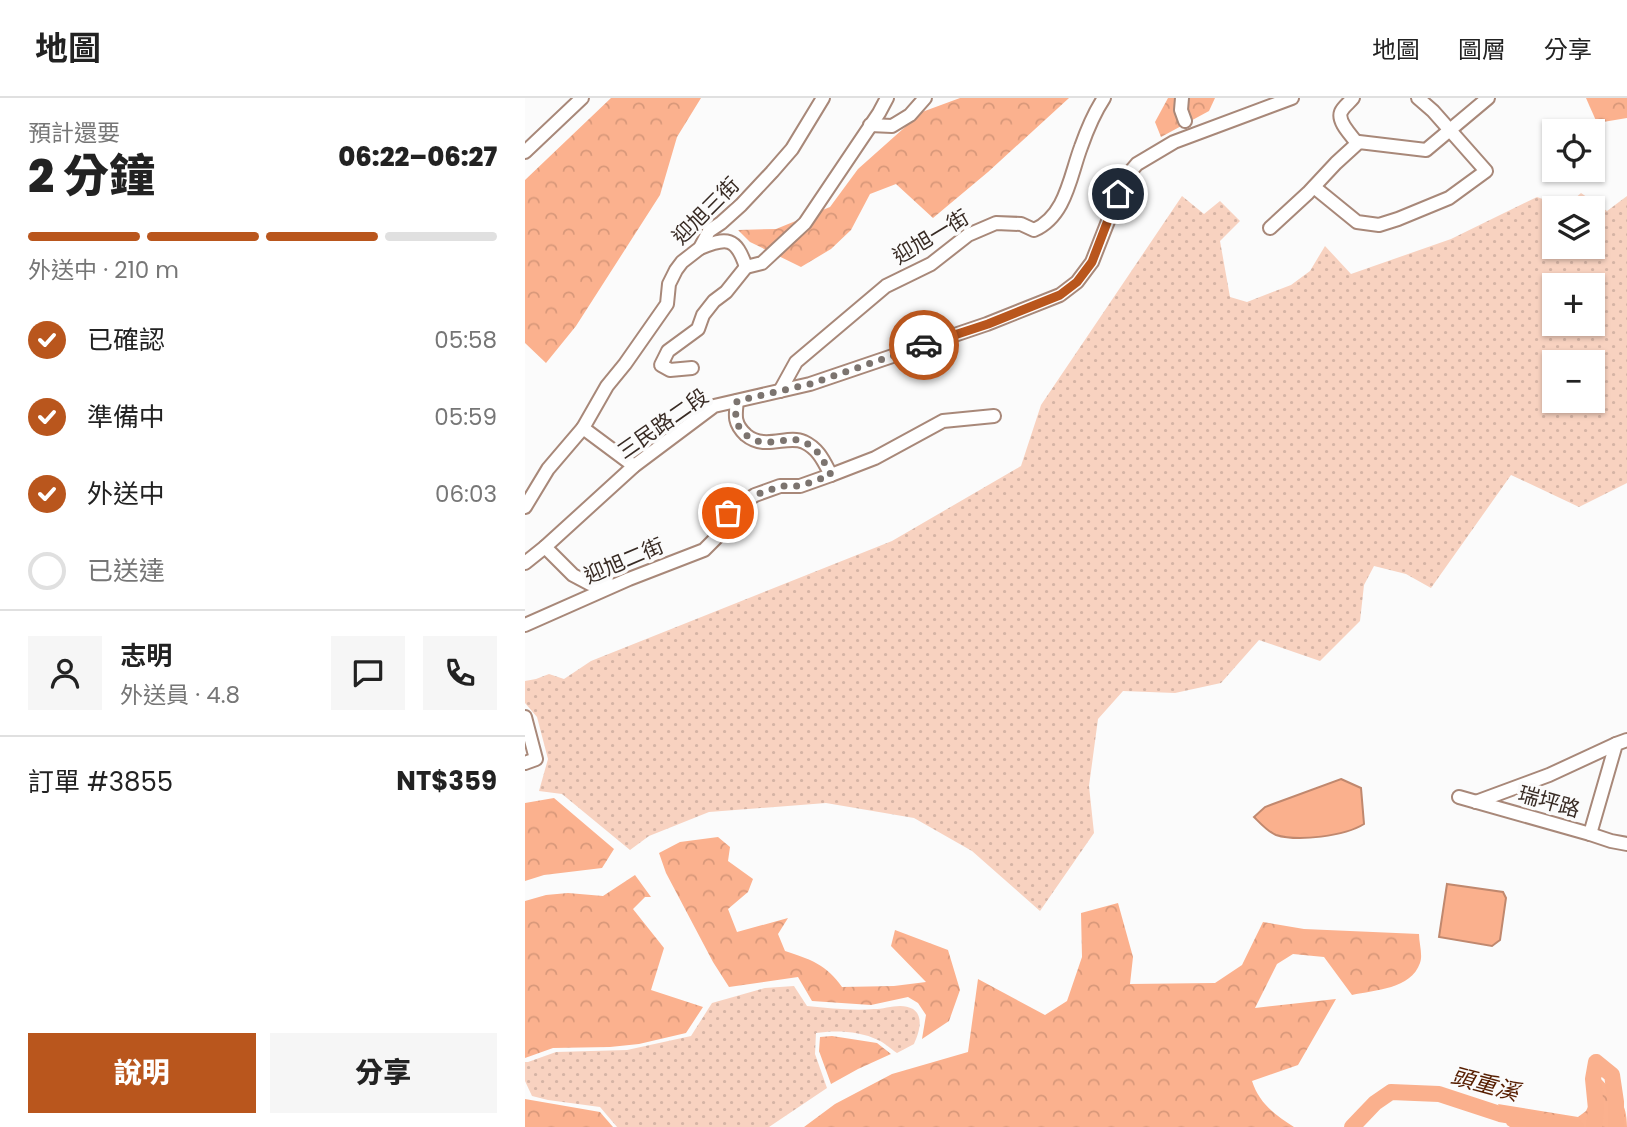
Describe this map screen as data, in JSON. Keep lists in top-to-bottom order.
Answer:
{
  "streets": {
    "street": [
      "迎旭三街",
      "迎旭一街",
      "三民路二段",
      "迎旭二街",
      "瑞坪路"
    ]
  },
  "crossings": [
    ["迎旭一街", "三民路二段"]
  ],
  "water": ["頭重溪"],
  "page": {
    "header": "地圖",
    "nav": ["地圖", "圖層", "分享"],
    "heading": ["2 分鐘", "預計還要", "06:22–06:27"],
    "panel": [
      "志明",
      "外送員 · 4.8",
      "訂單 #3855",
      "NT$359"
    ],
    "map_buttons": ["+", "−"],
    "bar": "外送中 · 210 m",
    "list": [
      ["已確認", "05:58"],
      ["準備中", "05:59"],
      ["外送中", "06:03"],
      "已送達"
    ],
    "buttons": ["說明", "分享"]
  }
}
